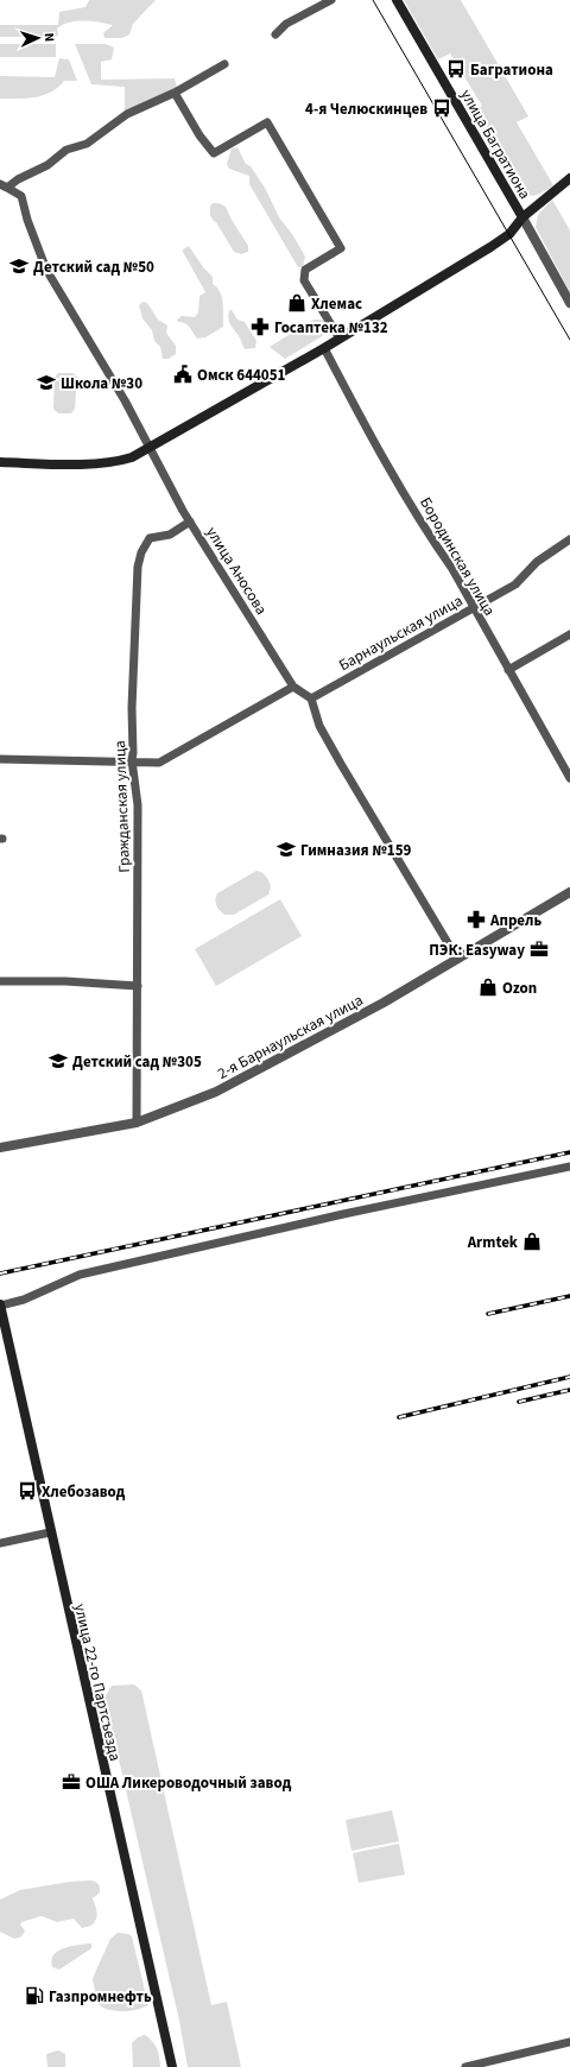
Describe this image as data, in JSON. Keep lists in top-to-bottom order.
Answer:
{
  "streets": {
    "main road": ["улица Багратиона", "улица 22-го Партсъезда"],
    "street": [
      "Бородинская улица",
      "улица Аносова",
      "Барнаульская улица",
      "Гражданская улица",
      "2-я Барнаульская улица"
    ]
  },
  "crossings": [
    ["Бородинская улица", "Барнаульская улица"],
    ["улица Аносова", "Барнаульская улица"],
    ["улица Аносова", "Гражданская улица"],
    ["Гражданская улица", "2-я Барнаульская улица"]
  ],
  "places": {
    "bus stop": ["Багратиона", "4-я Челюскинцев", "Хлебозавод"],
    "school or university": [
      "Детский сад №50",
      "Школа №30",
      "Гимназия №159",
      "Детский сад №305"
    ],
    "shop": ["Хлемас", "Ozon", "Armtek"],
    "pharmacy": ["Госаптека №132", "Апрель"],
    "public building": ["Омск 644051"],
    "office": ["ПЭК: Easyway", "ОША Ликероводочный завод"],
    "fuel station": ["Газпромнефть"]
  },
  "north": "right"
}
